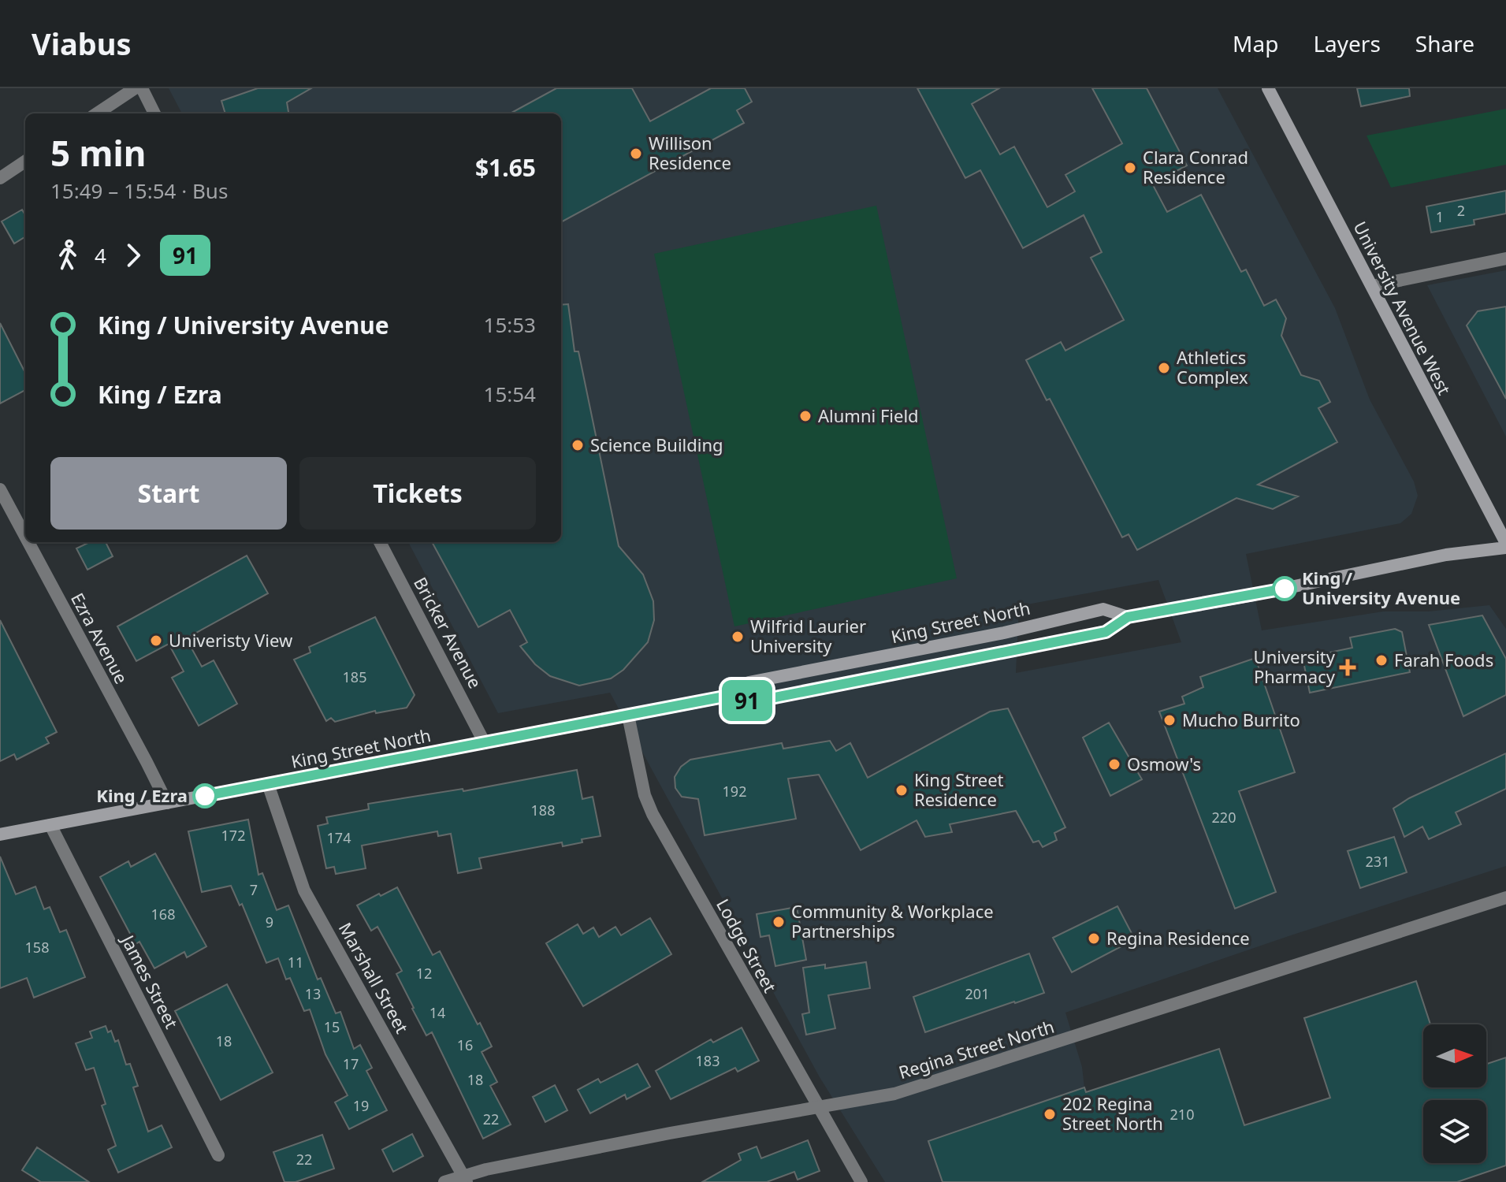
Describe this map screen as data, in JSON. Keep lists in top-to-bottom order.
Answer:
{
  "streets": {
    "main road": ["University Avenue West", "King Street North"],
    "street": [
      "Bricker Avenue",
      "Ezra Avenue",
      "Lodge Street",
      "Marshall Street",
      "James Street",
      "Regina Street North"
    ]
  },
  "crossings": [
    ["University Avenue West", "King Street North"],
    ["King Street North", "Bricker Avenue"],
    ["King Street North", "Ezra Avenue"],
    ["King Street North", "Lodge Street"],
    ["King Street North", "Marshall Street"],
    ["King Street North", "James Street"],
    ["Lodge Street", "Regina Street North"],
    ["Marshall Street", "Regina Street North"]
  ],
  "places": {
    "other": [
      "Willison Residence",
      "Clara Conrad Residence",
      "Athletics Complex",
      "Alumni Field",
      "Science Building",
      "King / University Avenue",
      "Wilfrid Laurier University",
      "Univeristy View",
      "Farah Foods",
      "Mucho Burrito",
      "Osmow's",
      "King Street Residence",
      "King / Ezra",
      "Community & Workplace Partnerships",
      "Regina Residence",
      "202 Regina Street North"
    ],
    "health": ["University Pharmacy"]
  },
  "lines": ["bus line 91"],
  "house_numbers": [
    "2",
    "1",
    "185",
    "192",
    "188",
    "220",
    "172",
    "174",
    "231",
    "7",
    "168",
    "9",
    "158",
    "11",
    "12",
    "13",
    "201",
    "14",
    "15",
    "18",
    "16",
    "183",
    "17",
    "18",
    "19",
    "210",
    "22",
    "22"
  ],
  "north": "right",
  "page": {
    "header": "Viabus",
    "nav": ["Map", "Layers", "Share"],
    "on_map": "91",
    "heading": ["5 min", "15:49 – 15:54 · Bus", "$1.65"],
    "legs": ["4", "91"],
    "list": [
      {
        "name": "King / University Avenue",
        "value": "15:53"
      },
      {
        "name": "King / Ezra",
        "value": "15:54"
      }
    ],
    "buttons": ["Start", "Tickets"]
  }
}
